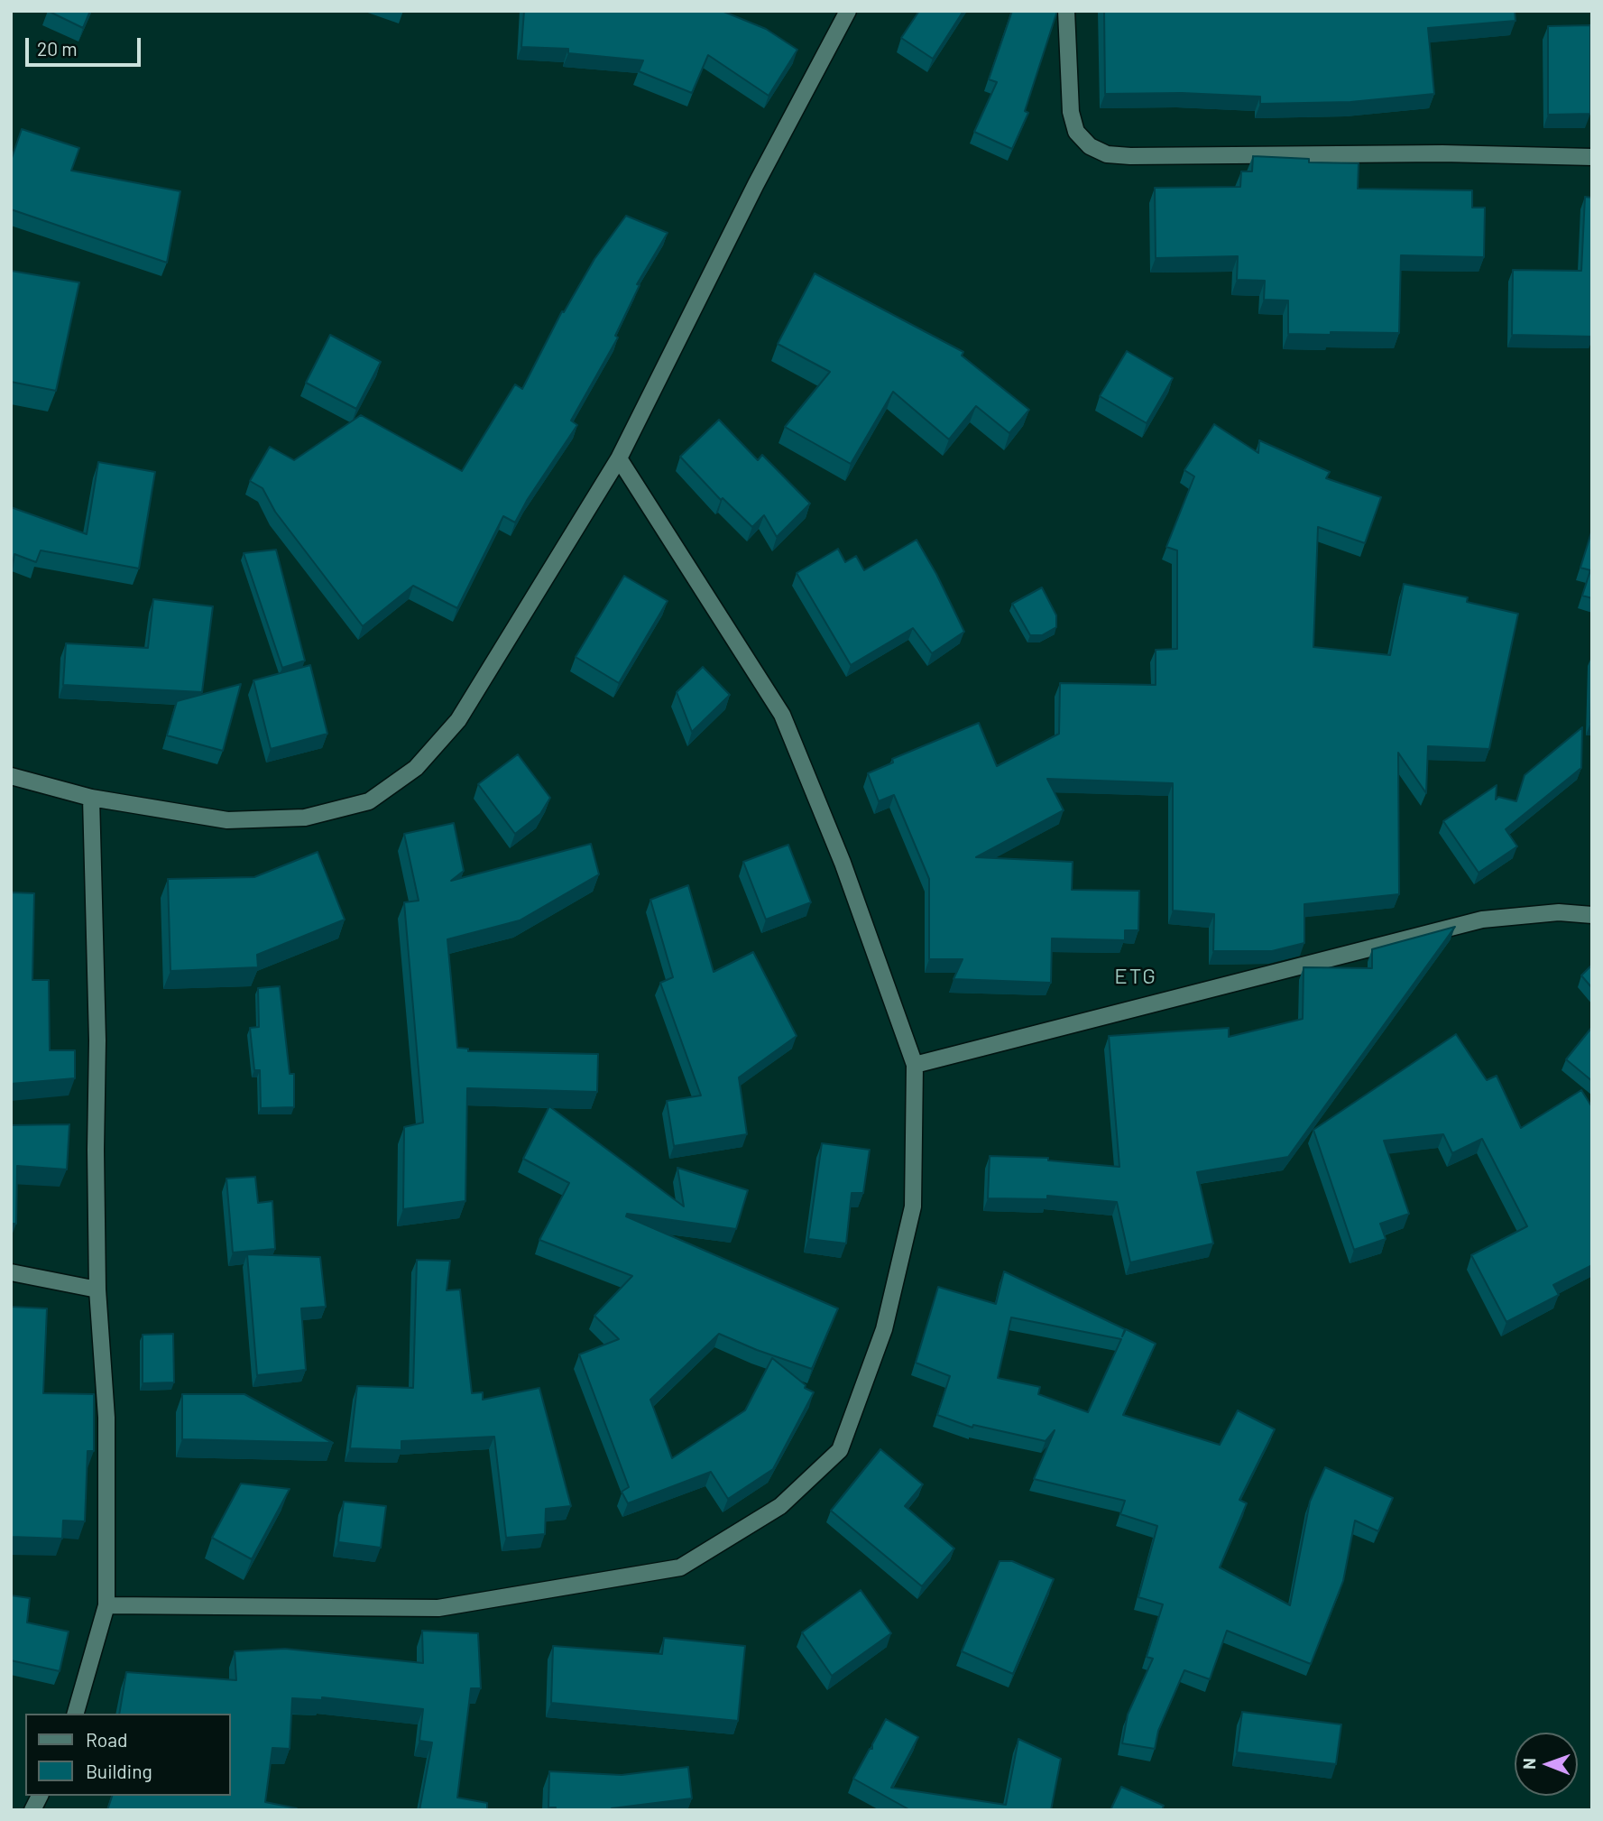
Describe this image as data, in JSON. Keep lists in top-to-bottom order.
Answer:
{
  "districts": ["ETG"],
  "legend": ["Road", "Building"],
  "scale_bar": "20 m",
  "north": "left"
}
